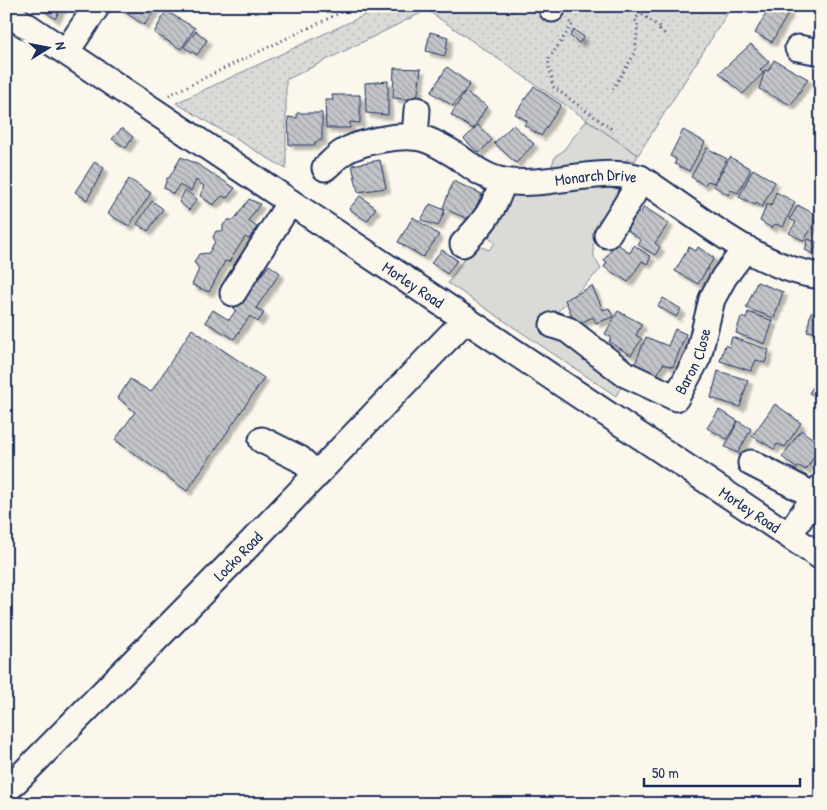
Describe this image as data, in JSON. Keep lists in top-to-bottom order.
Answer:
{
  "streets": {
    "street": [
      "Monarch Drive",
      "Morley Road",
      "Baron Close",
      "Locko Road"
    ]
  },
  "crossings": [
    ["Monarch Drive", "Baron Close"],
    ["Morley Road", "Locko Road"]
  ],
  "scale_bar": "50 m",
  "north": "right"
}
